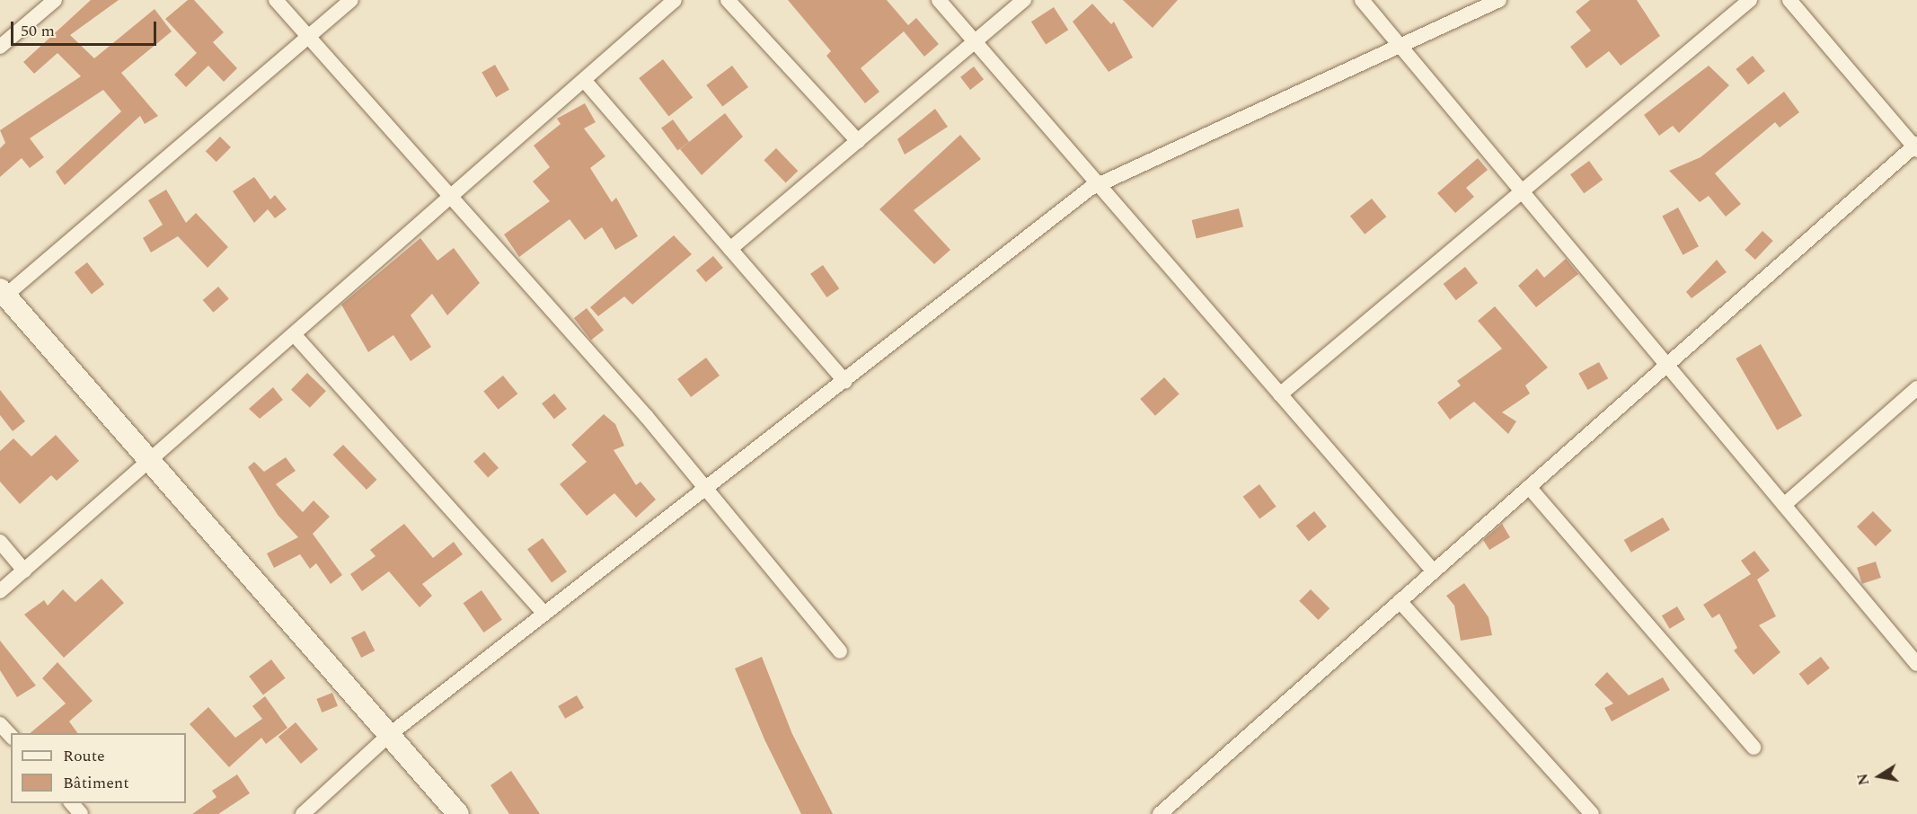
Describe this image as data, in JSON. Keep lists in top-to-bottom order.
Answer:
{
  "legend": ["Route", "Bâtiment"],
  "scale_bar": "50 m",
  "north": "left"
}
